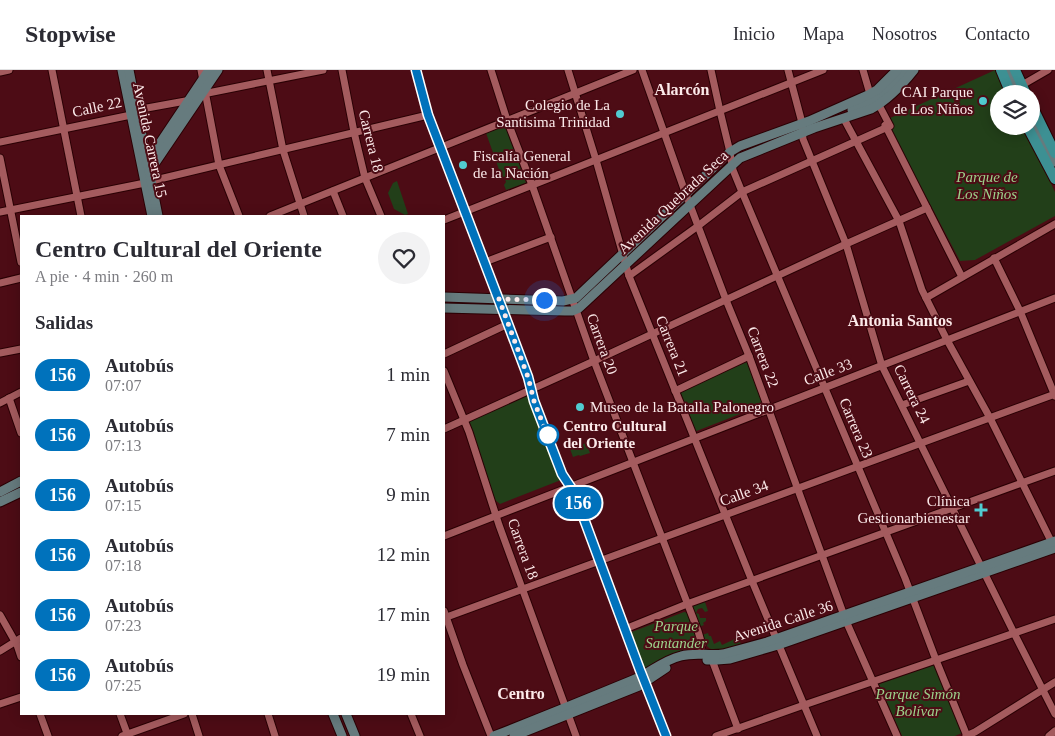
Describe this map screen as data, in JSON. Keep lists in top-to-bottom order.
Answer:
{
  "streets": {
    "main road": ["Avenida Carrera 15", "Avenida Quebrada Seca", "Avenida Calle 36"],
    "street": [
      "Calle 22",
      "Carrera 18",
      "Carrera 20",
      "Carrera 21",
      "Carrera 22",
      "Calle 33",
      "Carrera 24",
      "Carrera 23",
      "Calle 34"
    ]
  },
  "crossings": [
    ["Calle 22", "Avenida Carrera 15"],
    ["Carrera 18", "Calle 33"],
    ["Carrera 18", "Calle 34"],
    ["Carrera 18", "Avenida Calle 36"],
    ["Avenida Quebrada Seca", "Carrera 20"],
    ["Avenida Quebrada Seca", "Carrera 21"],
    ["Avenida Quebrada Seca", "Carrera 22"],
    ["Avenida Quebrada Seca", "Carrera 24"],
    ["Avenida Quebrada Seca", "Carrera 23"],
    ["Carrera 20", "Calle 33"],
    ["Carrera 20", "Calle 34"],
    ["Carrera 20", "Avenida Calle 36"],
    ["Carrera 21", "Calle 33"],
    ["Carrera 21", "Calle 34"],
    ["Carrera 21", "Avenida Calle 36"],
    ["Carrera 22", "Calle 33"],
    ["Carrera 22", "Calle 34"],
    ["Carrera 22", "Avenida Calle 36"],
    ["Calle 33", "Carrera 24"],
    ["Calle 33", "Carrera 23"],
    ["Carrera 24", "Calle 34"],
    ["Carrera 24", "Avenida Calle 36"],
    ["Carrera 23", "Calle 34"],
    ["Carrera 23", "Avenida Calle 36"]
  ],
  "districts": ["Alarcón", "Antonia Santos", "Centro"],
  "parks": ["Parque de Los Niños", "Parque Santander", "Parque Simón Bolívar"],
  "places": {
    "other": [
      "CAI Parque de Los Niños",
      "Colegio de La Santisima Trinidad",
      "Fiscalía General de la Nación",
      "Museo de la Batalla Palonegro",
      "Centro Cultural del Oriente"
    ],
    "health": ["Clínica Gestionarbienestar"]
  },
  "lines": ["bus line 156"],
  "page": {
    "header": "Stopwise",
    "nav": [
      "Inicio",
      "Mapa",
      "Nosotros",
      "Contacto"
    ],
    "on_map": "156",
    "heading": [
      ["Centro Cultural del Oriente", "A pie · 4 min · 260 m"],
      "Salidas"
    ],
    "list": [
      {
        "mark": "156",
        "name": "Autobús",
        "note": "07:07",
        "value": "1 min"
      },
      {
        "mark": "156",
        "name": "Autobús",
        "note": "07:13",
        "value": "7 min"
      },
      {
        "mark": "156",
        "name": "Autobús",
        "note": "07:15",
        "value": "9 min"
      },
      {
        "mark": "156",
        "name": "Autobús",
        "note": "07:18",
        "value": "12 min"
      },
      {
        "mark": "156",
        "name": "Autobús",
        "note": "07:23",
        "value": "17 min"
      },
      {
        "mark": "156",
        "name": "Autobús",
        "note": "07:25",
        "value": "19 min"
      }
    ]
  }
}
